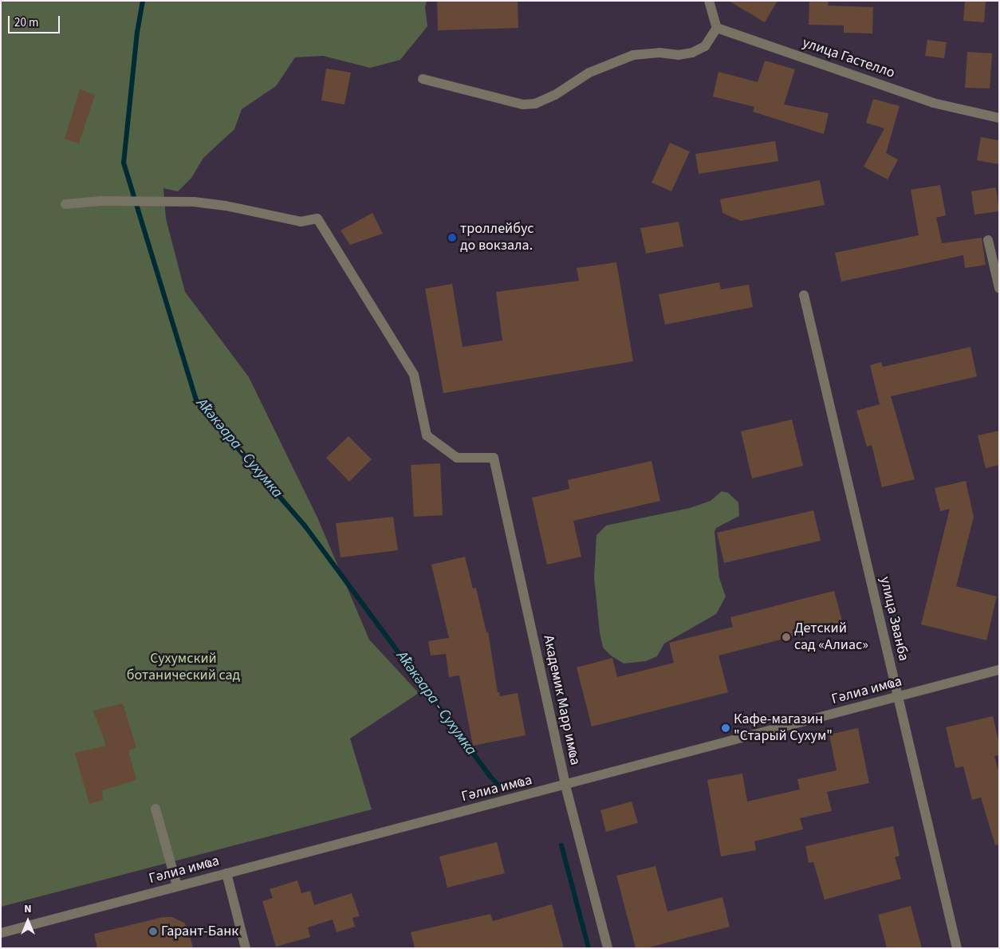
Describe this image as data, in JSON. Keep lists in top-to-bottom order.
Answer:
{
  "streets": {
    "street": [
      "улица Гастелло",
      "улица Званба",
      "Гәлиа имҩа",
      "Академик Марр имҩа"
    ]
  },
  "crossings": [
    ["улица Званба", "Гәлиа имҩа"],
    ["Гәлиа имҩа", "Академик Марр имҩа"]
  ],
  "water": ["Аҟәкәара - Сухумка"],
  "parks": ["Сухумский ботанический сад"],
  "places": [
    "троллейбус до вокзала.",
    "Детский сад «Алиас»",
    "Кафе-магазин \"Старый Сухум\"",
    "Гарант-Банк"
  ],
  "scale_bar": "20 m",
  "north": "top"
}
